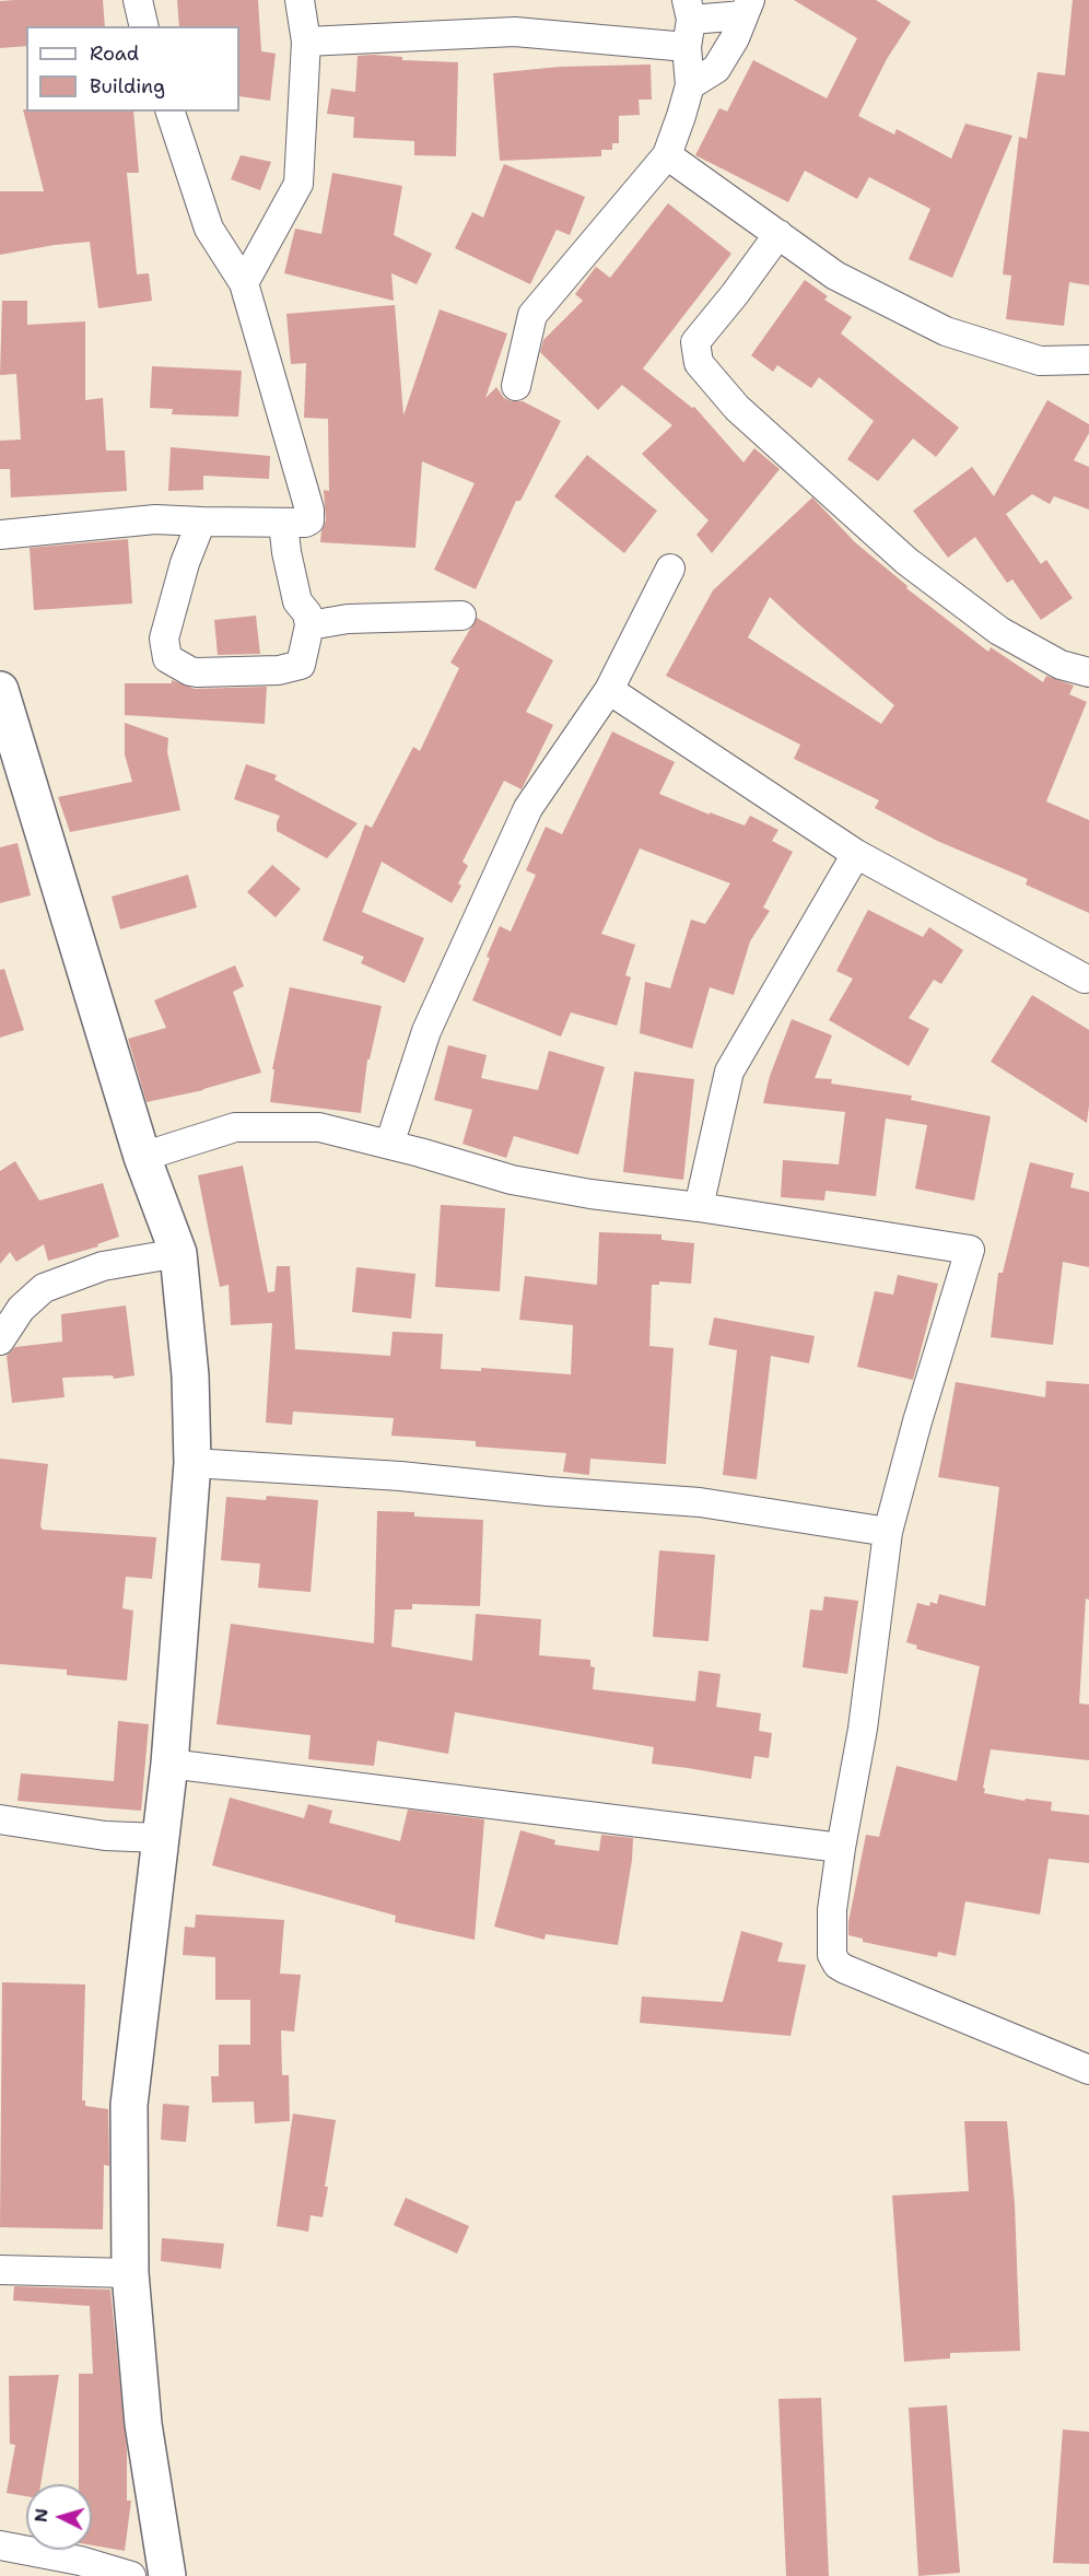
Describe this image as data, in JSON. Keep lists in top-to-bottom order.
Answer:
{
  "legend": ["Road", "Building"],
  "north": "left"
}
